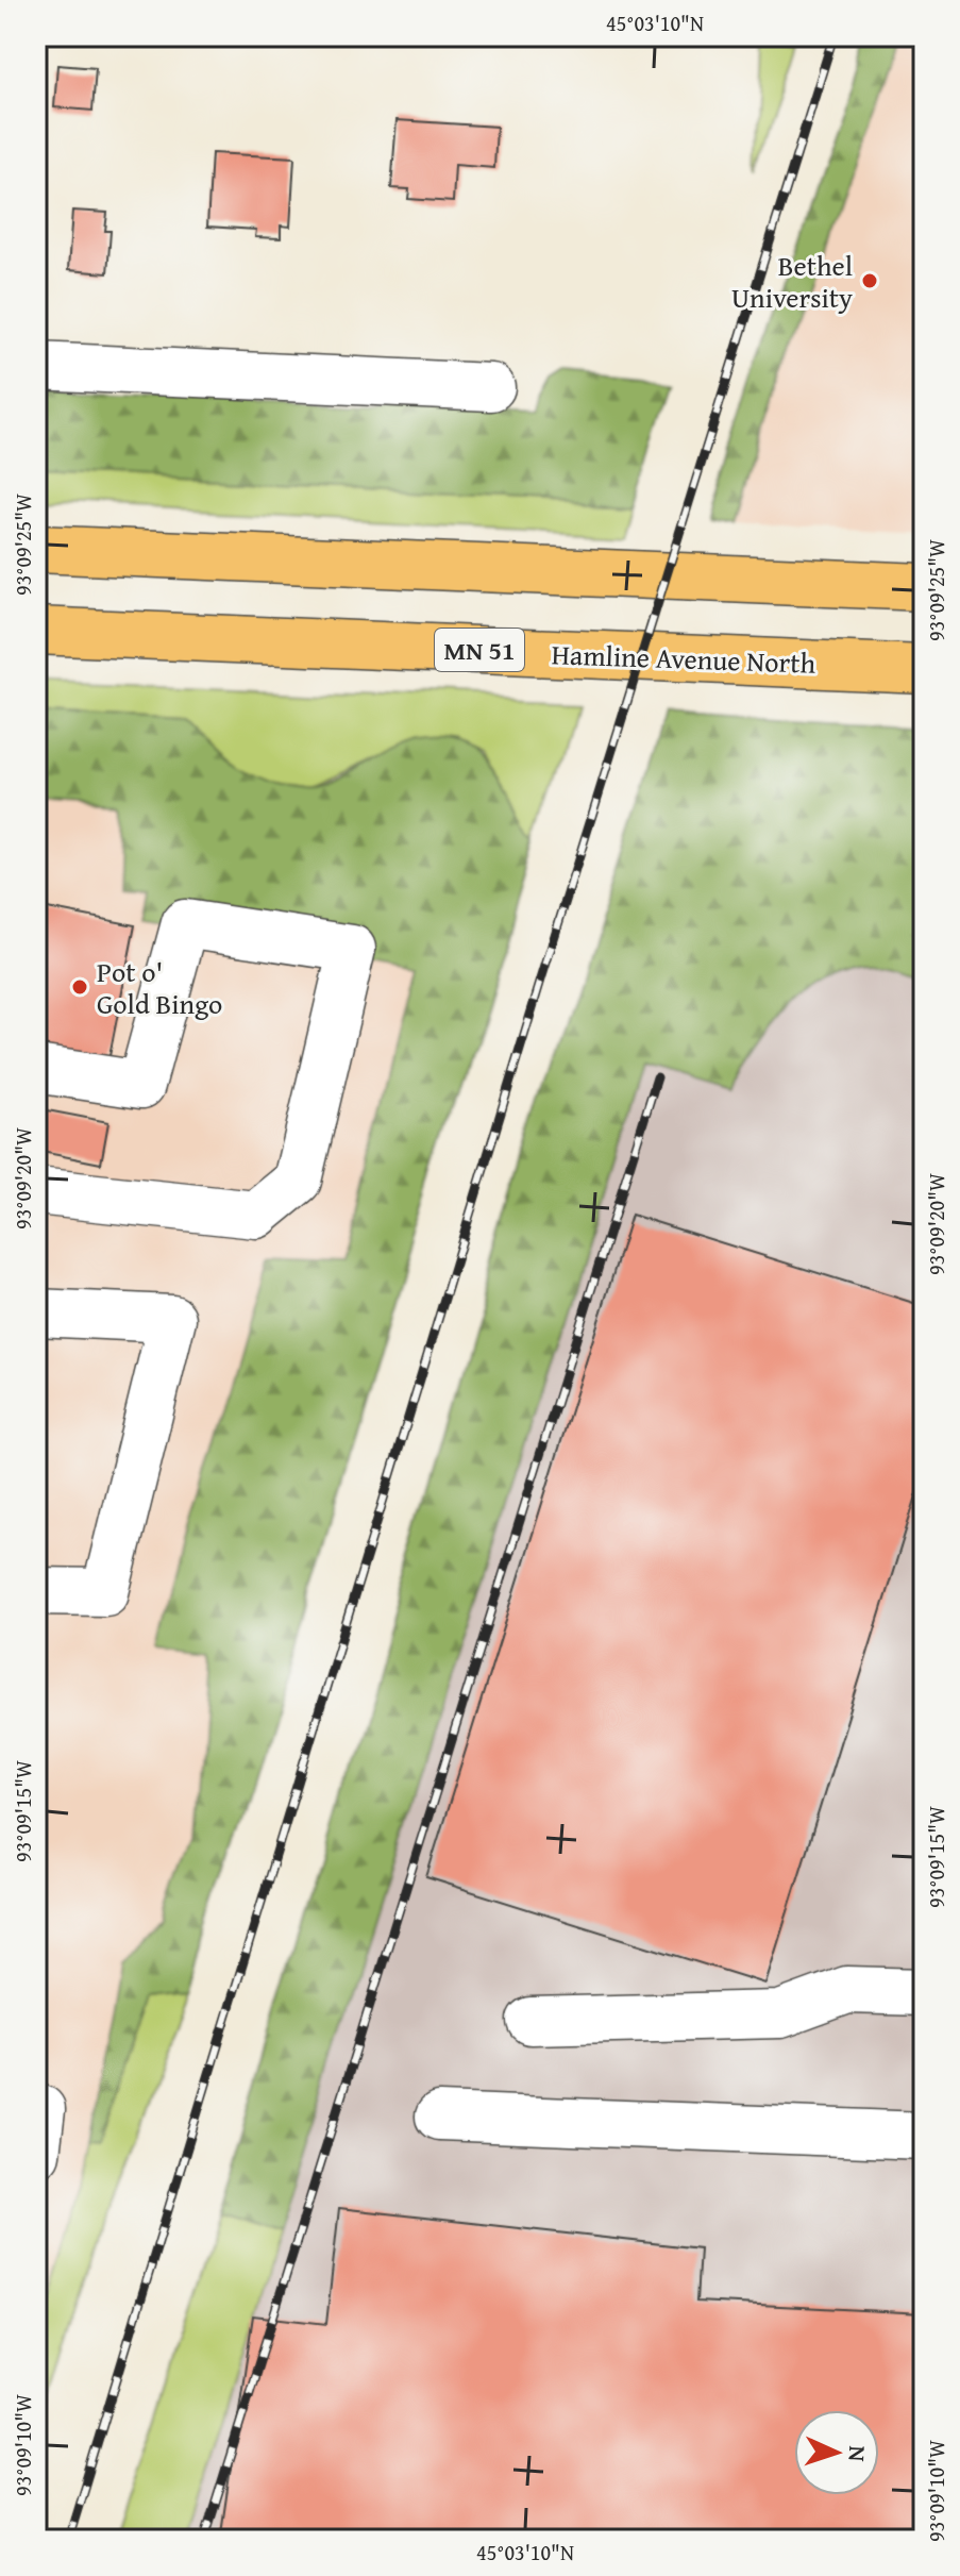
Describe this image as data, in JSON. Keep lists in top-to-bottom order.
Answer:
{
  "streets": {
    "highway": ["MN 51", "Hamline Avenue North"]
  },
  "places": ["Bethel University", "Pot o' Gold Bingo"],
  "north": "right",
  "coordinates": [
    "45°03'10\"N",
    "93°09'25\"W",
    "93°09'20\"W",
    "93°09'15\"W",
    "93°09'10\"W"
  ]
}
